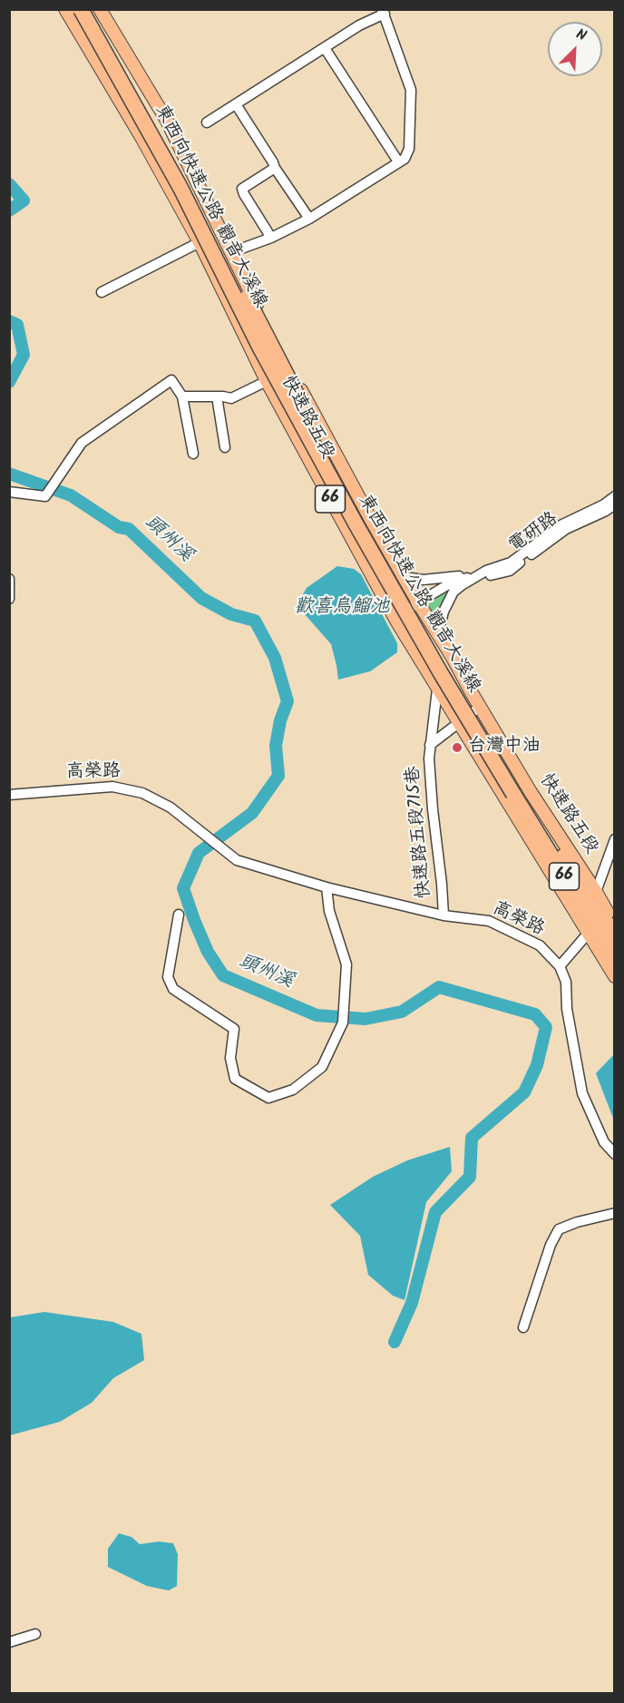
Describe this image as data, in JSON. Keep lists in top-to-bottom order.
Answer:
{
  "streets": {
    "highway": ["東西向快速公路 觀音大溪線", "66"],
    "main road": ["快速路五段"],
    "street": ["電研路", "高榮路", "快速路五段715巷"]
  },
  "crossings": [
    ["快速路五段", "電研路"],
    ["快速路五段", "快速路五段715巷"],
    ["高榮路", "快速路五段715巷"]
  ],
  "water": ["頭州溪", "歡喜烏鰡池"],
  "places": ["台灣中油"],
  "north": "top right"
}
